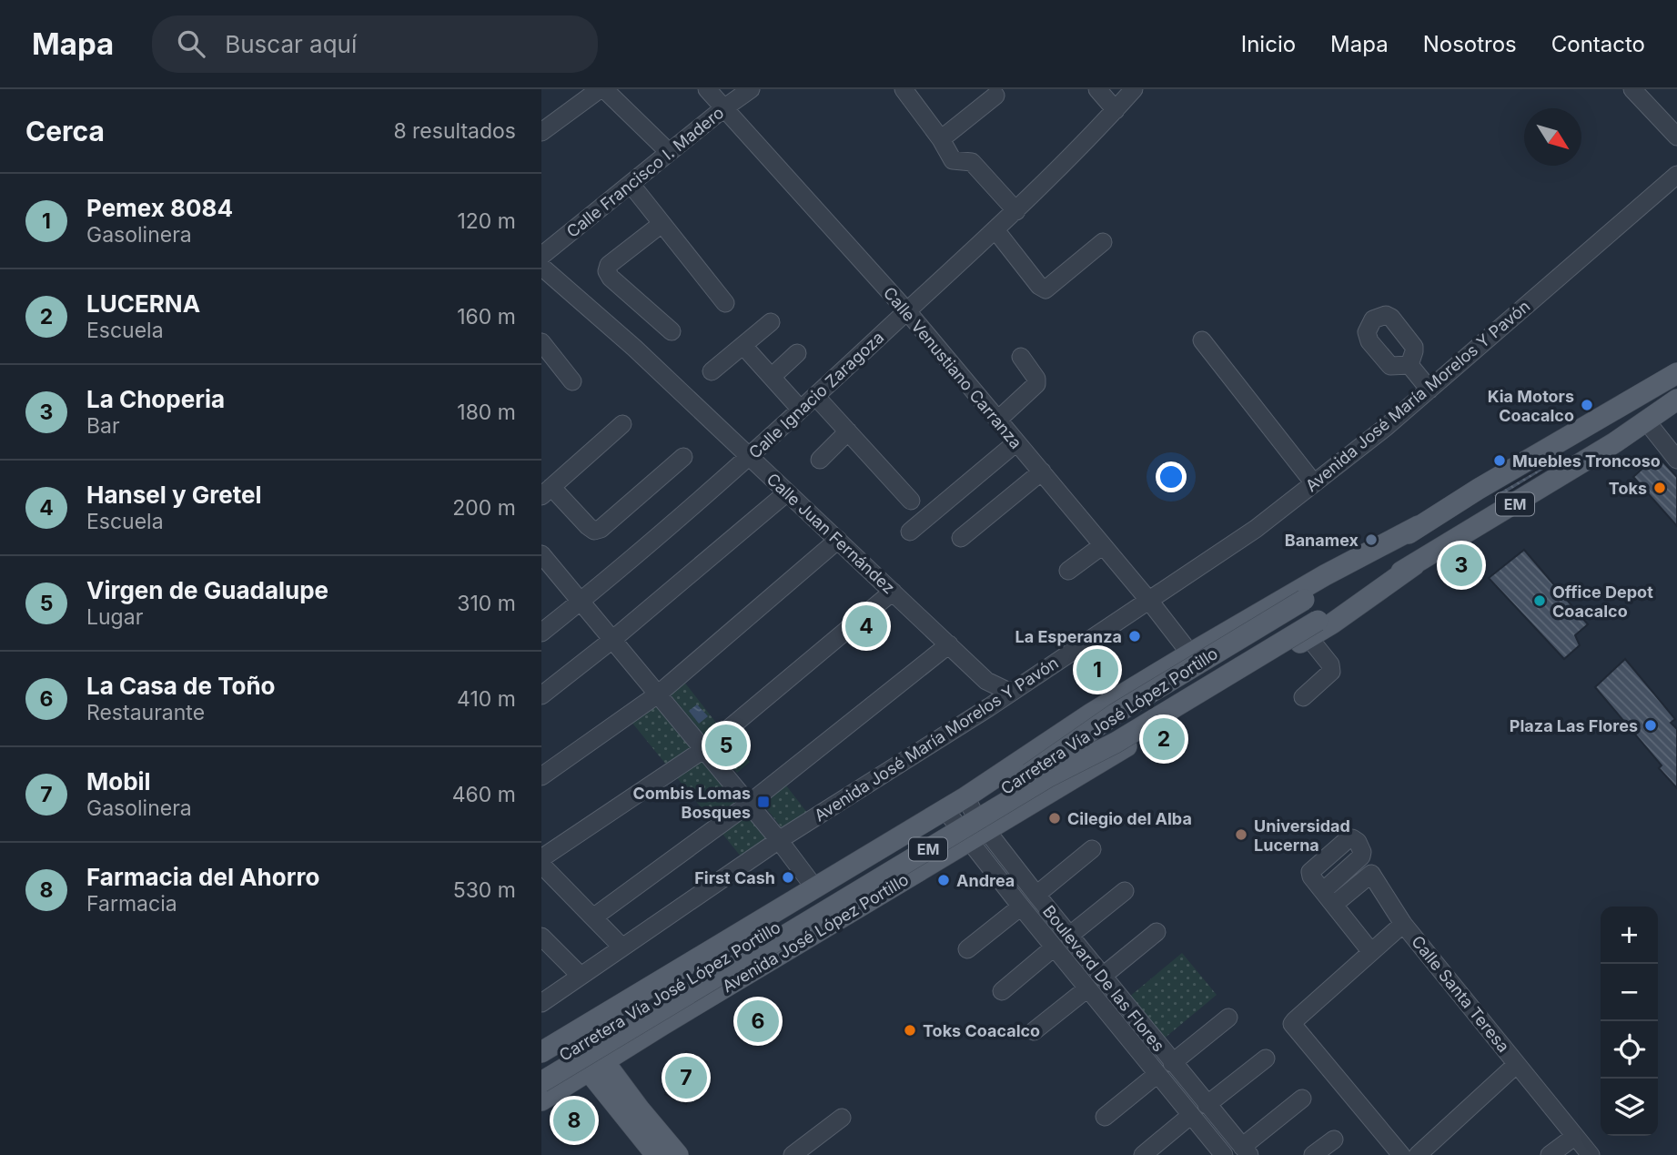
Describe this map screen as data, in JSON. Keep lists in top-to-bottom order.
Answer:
{
  "streets": {
    "main road": ["EM", "Carretera Vía José López Portillo", "Avenida José López Portillo"],
    "street": [
      "Calle Francisco I. Madero",
      "Calle Venustiano Carranza",
      "Calle Ignacio Zaragoza",
      "Avenida José María Morelos Y Pavón",
      "Calle Juan Fernández",
      "Boulevard De las Flores",
      "Calle Santa Teresa"
    ]
  },
  "crossings": [
    ["Calle Francisco I. Madero", "Calle Venustiano Carranza"],
    ["Calle Venustiano Carranza", "Calle Ignacio Zaragoza"],
    ["Calle Venustiano Carranza", "Avenida José María Morelos Y Pavón"],
    ["Calle Ignacio Zaragoza", "Calle Juan Fernández"],
    ["Avenida José María Morelos Y Pavón", "Calle Juan Fernández"],
    ["Carretera Vía José López Portillo", "Avenida José López Portillo"],
    ["Avenida José López Portillo", "Boulevard De las Flores"]
  ],
  "places": {
    "other": [
      "Kia Motors Coacalco",
      "Muebles Troncoso",
      "Toks",
      "Banamex",
      "Office Depot Coacalco",
      "La Esperanza",
      "Plaza Las Flores",
      "Cilegio del Alba",
      "Universidad Lucerna",
      "First Cash",
      "Andrea",
      "Toks Coacalco"
    ],
    "transit": ["Combis Lomas Bosques"]
  },
  "north": "bottom right",
  "page": {
    "header": "Mapa",
    "search": "Buscar aquí",
    "nav": [
      "Inicio",
      "Mapa",
      "Nosotros",
      "Contacto"
    ],
    "heading": ["Cerca", "8 resultados"],
    "list": [
      {
        "mark": "1",
        "name": "Pemex 8084",
        "note": "Gasolinera",
        "value": "120 m"
      },
      {
        "mark": "2",
        "name": "LUCERNA",
        "note": "Escuela",
        "value": "160 m"
      },
      {
        "mark": "3",
        "name": "La Choperia",
        "note": "Bar",
        "value": "180 m"
      },
      {
        "mark": "4",
        "name": "Hansel y Gretel",
        "note": "Escuela",
        "value": "200 m"
      },
      {
        "mark": "5",
        "name": "Virgen de Guadalupe",
        "note": "Lugar",
        "value": "310 m"
      },
      {
        "mark": "6",
        "name": "La Casa de Toño",
        "note": "Restaurante",
        "value": "410 m"
      },
      {
        "mark": "7",
        "name": "Mobil",
        "note": "Gasolinera",
        "value": "460 m"
      },
      {
        "mark": "8",
        "name": "Farmacia del Ahorro",
        "note": "Farmacia",
        "value": "530 m"
      }
    ],
    "pins": [
      "3",
      "4",
      "1",
      "2",
      "5",
      "6",
      "7",
      "8"
    ],
    "map_buttons": ["+", "−"]
  }
}
